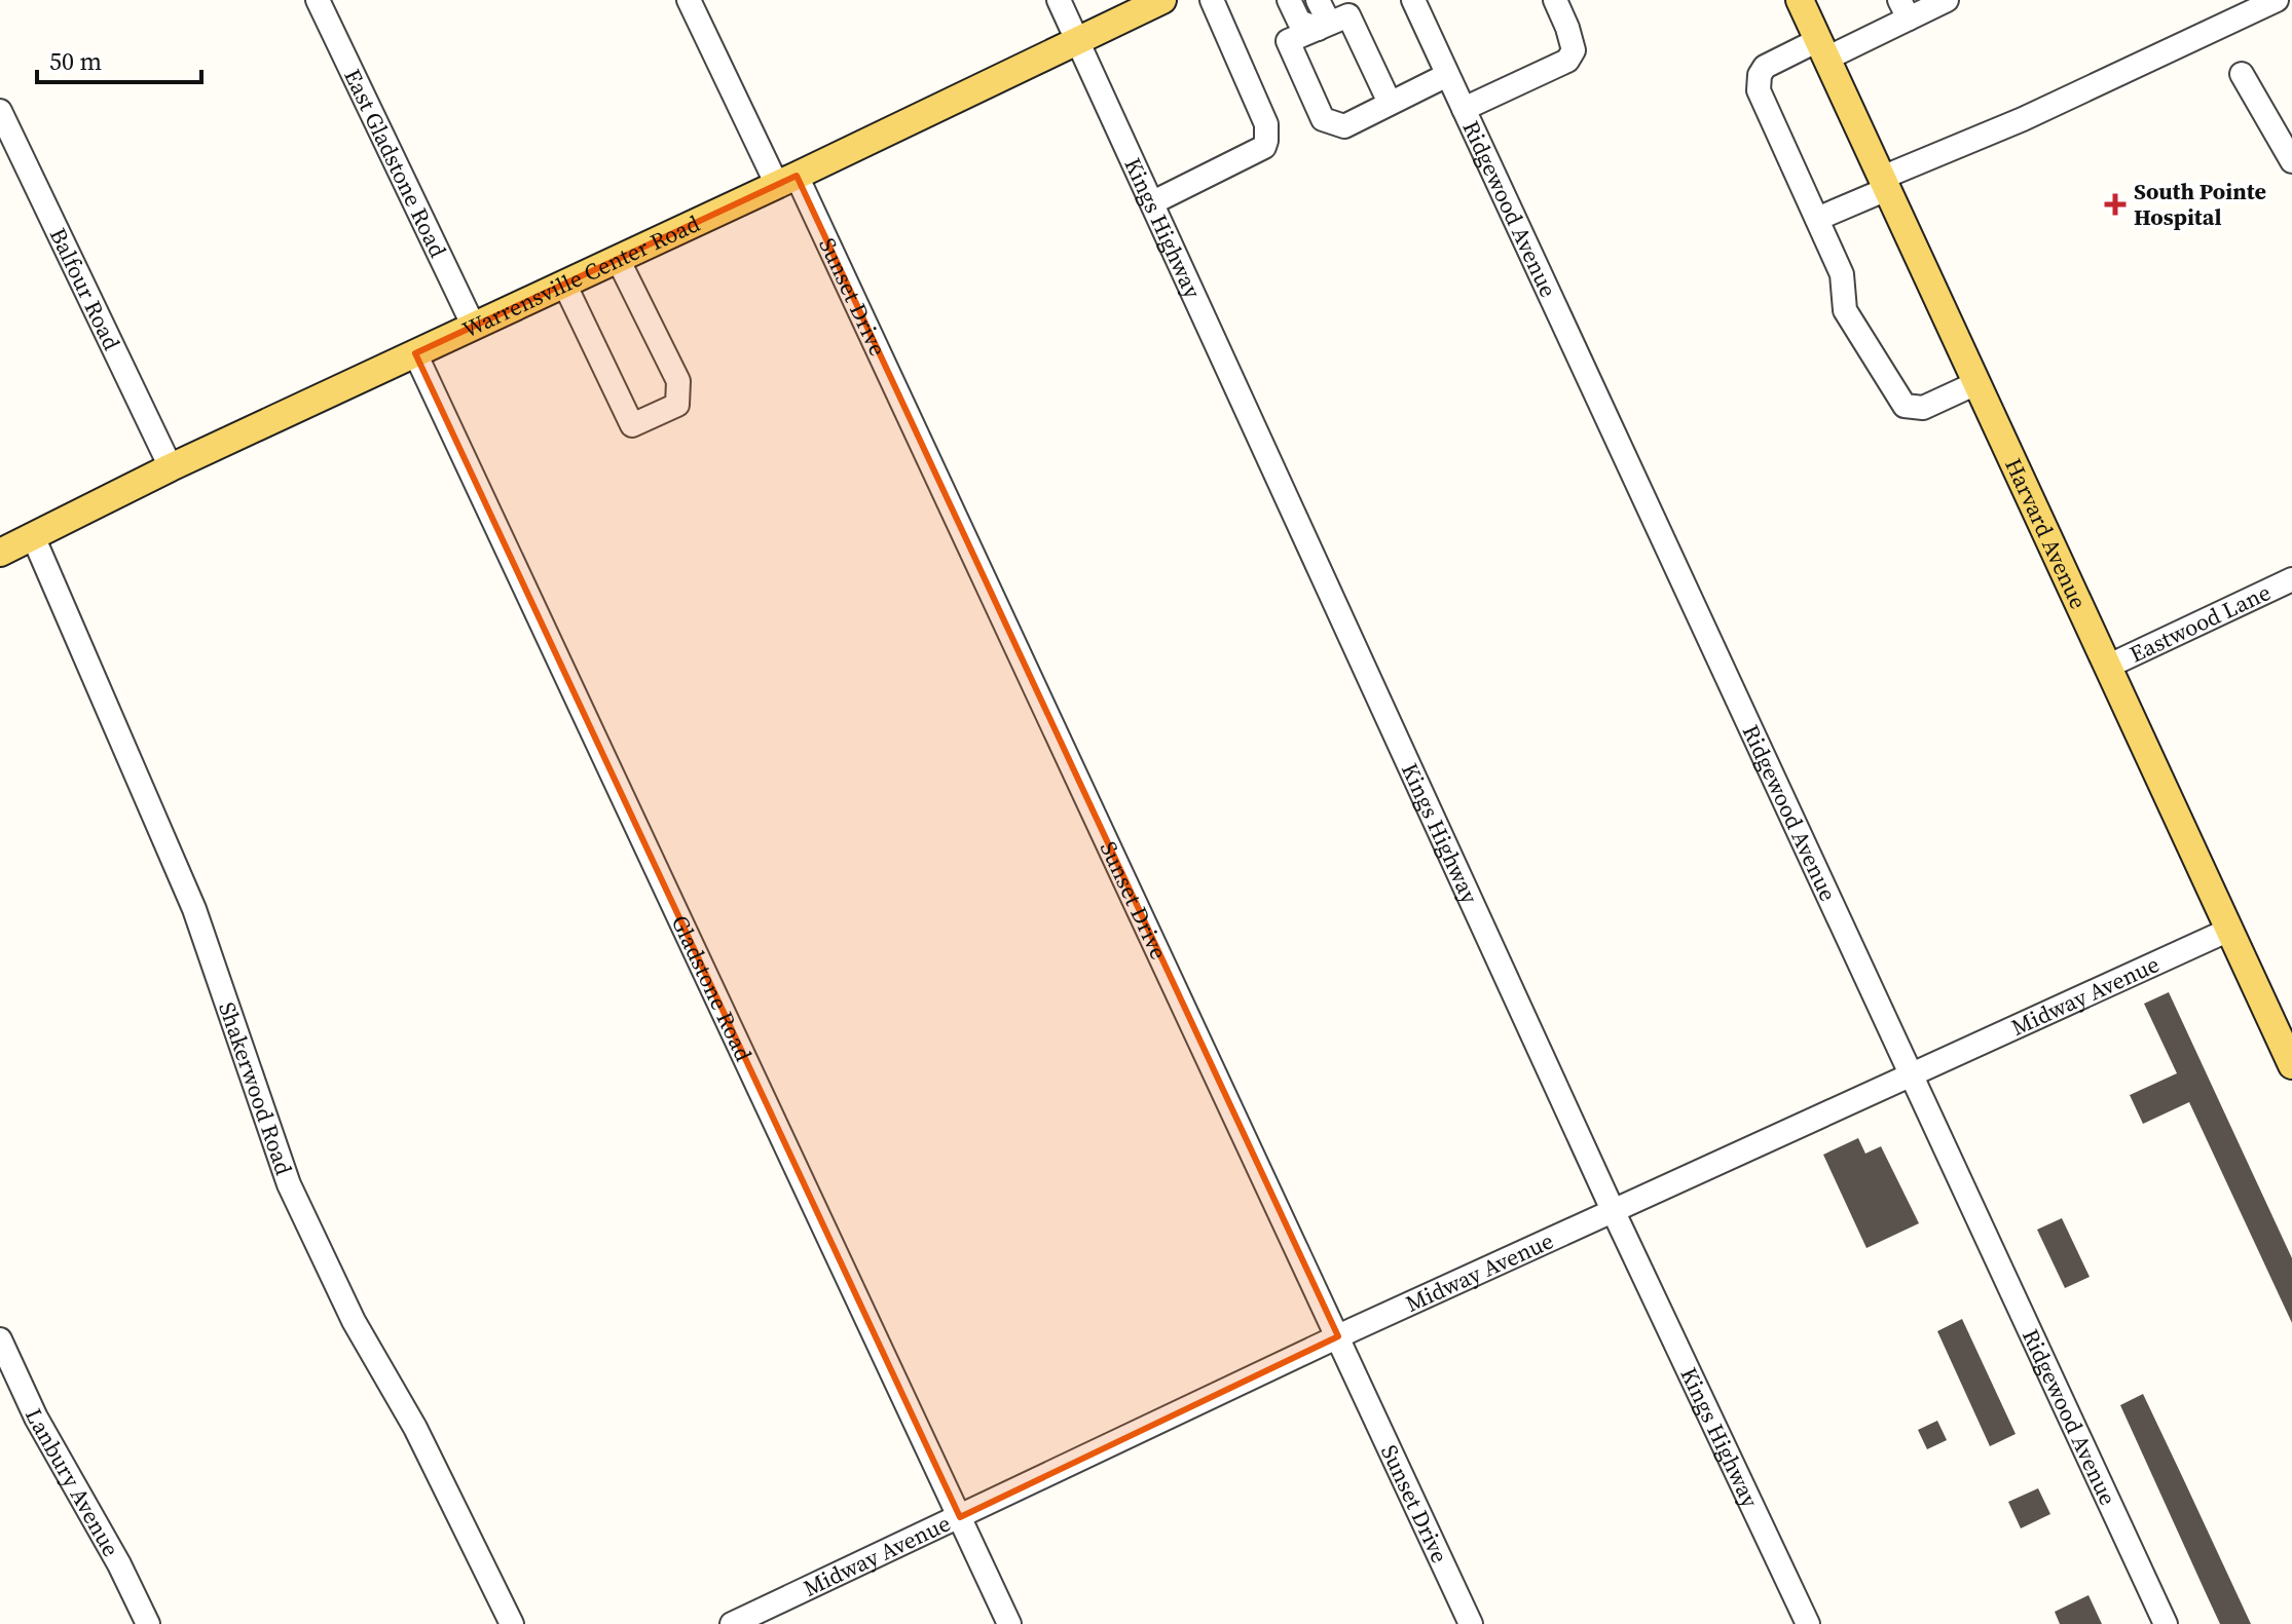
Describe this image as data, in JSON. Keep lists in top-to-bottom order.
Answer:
{
  "streets": {
    "main road": ["Warrensville Center Road", "Harvard Avenue"],
    "street": [
      "East Gladstone Road",
      "Ridgewood Avenue",
      "Kings Highway",
      "Balfour Road",
      "Sunset Drive",
      "Eastwood Lane",
      "Gladstone Road",
      "Midway Avenue",
      "Shakerwood Road",
      "Lanbury Avenue"
    ]
  },
  "crossings": [
    ["East Gladstone Road", "Warrensville Center Road"],
    ["Ridgewood Avenue", "Midway Avenue"],
    ["Kings Highway", "Warrensville Center Road"],
    ["Kings Highway", "Midway Avenue"],
    ["Warrensville Center Road", "Balfour Road"],
    ["Warrensville Center Road", "Sunset Drive"],
    ["Warrensville Center Road", "Gladstone Road"],
    ["Warrensville Center Road", "Shakerwood Road"],
    ["Sunset Drive", "Midway Avenue"],
    ["Harvard Avenue", "Eastwood Lane"],
    ["Harvard Avenue", "Midway Avenue"],
    ["Gladstone Road", "Midway Avenue"]
  ],
  "places": {
    "health": ["South Pointe Hospital"]
  },
  "scale_bar": "50 m"
}
